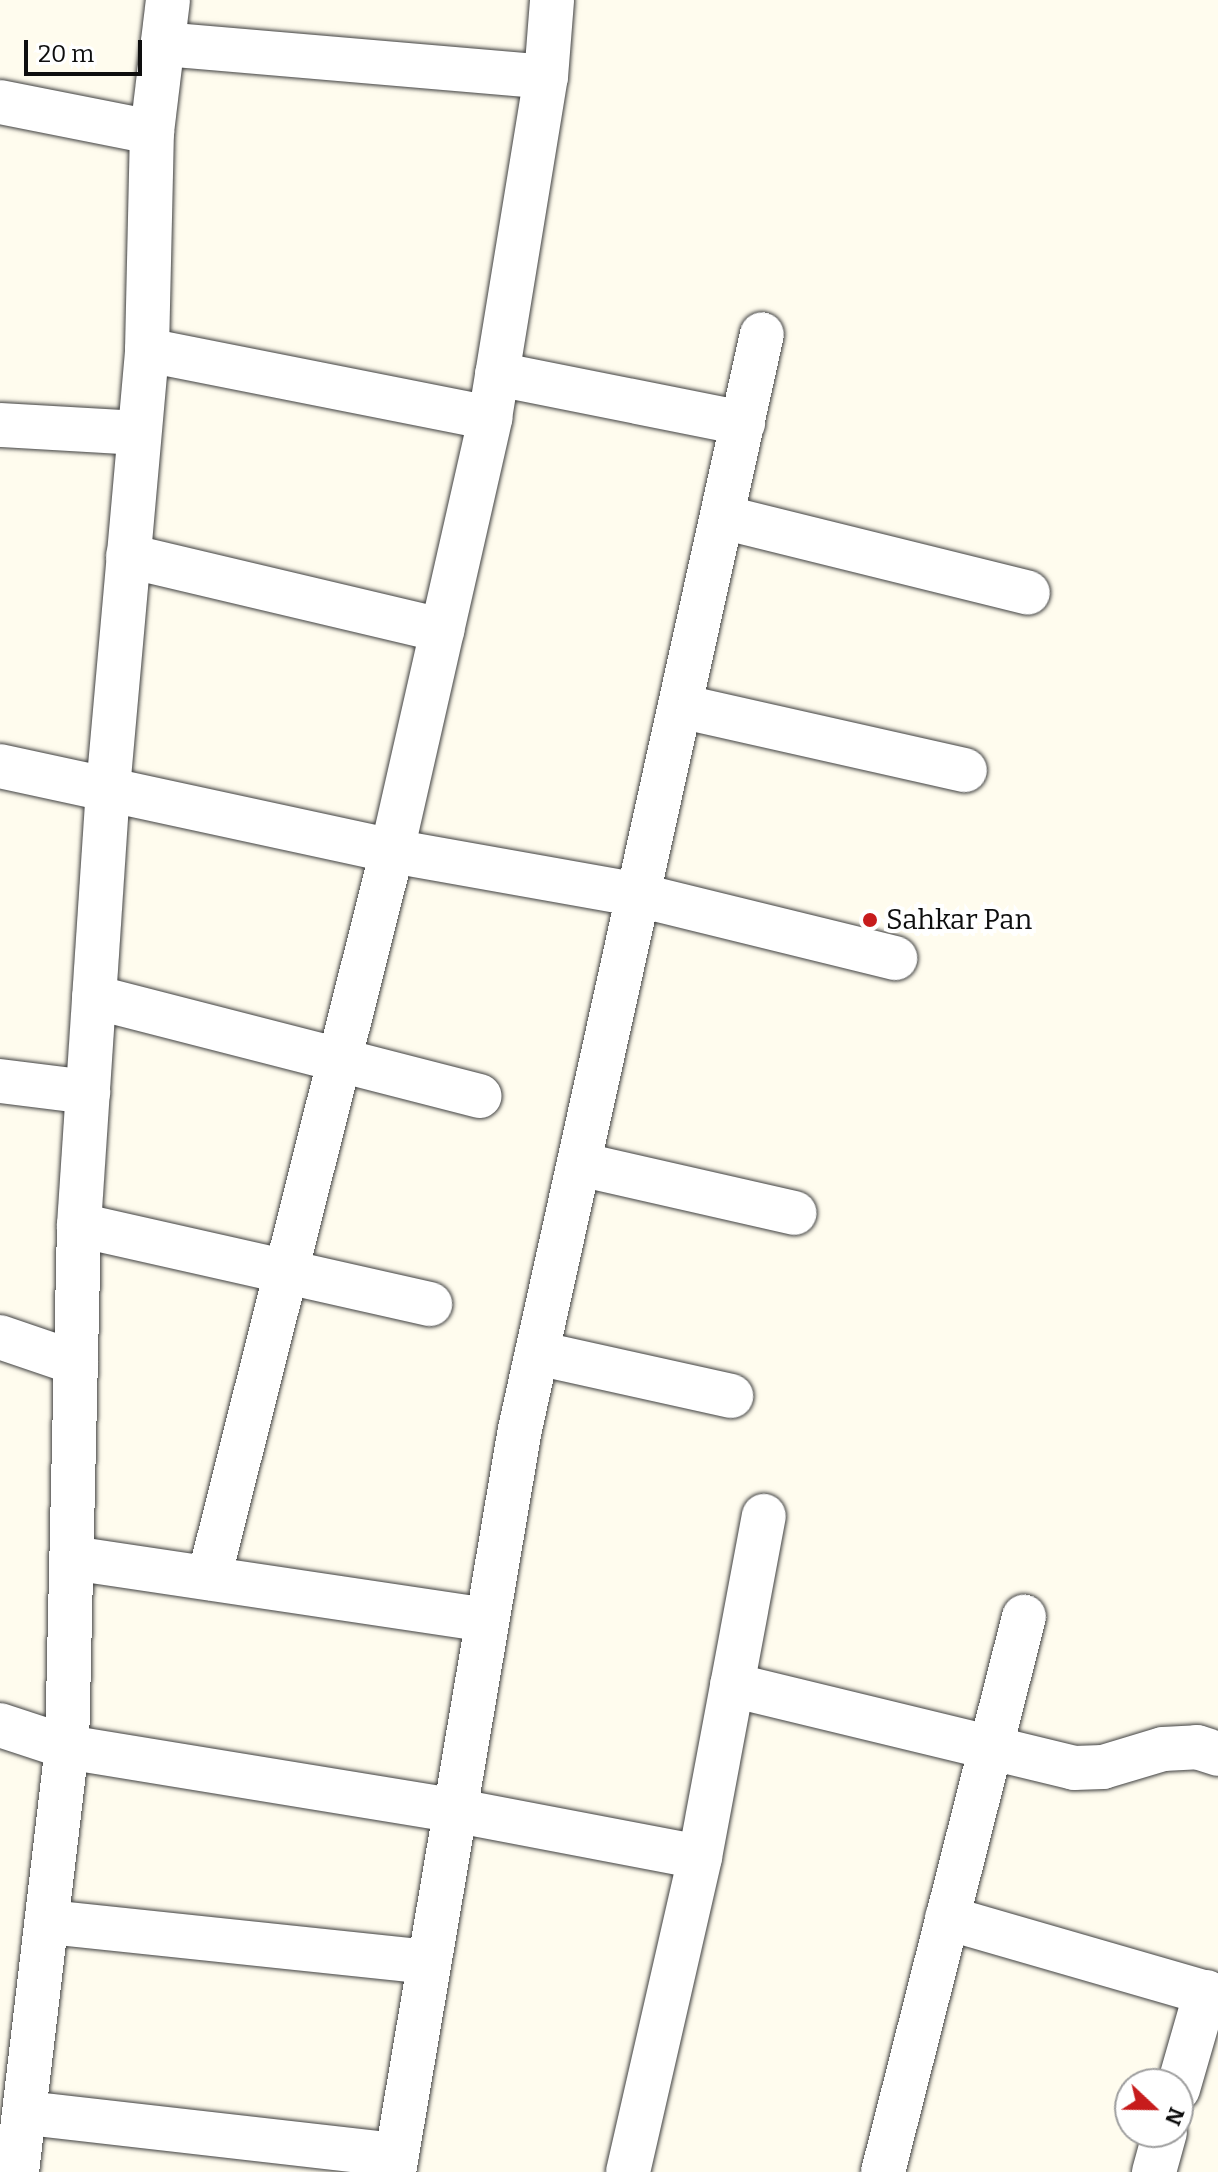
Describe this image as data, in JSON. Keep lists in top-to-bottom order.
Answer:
{
  "places": ["Sahkar Pan"],
  "scale_bar": "20 m",
  "north": "right"
}
